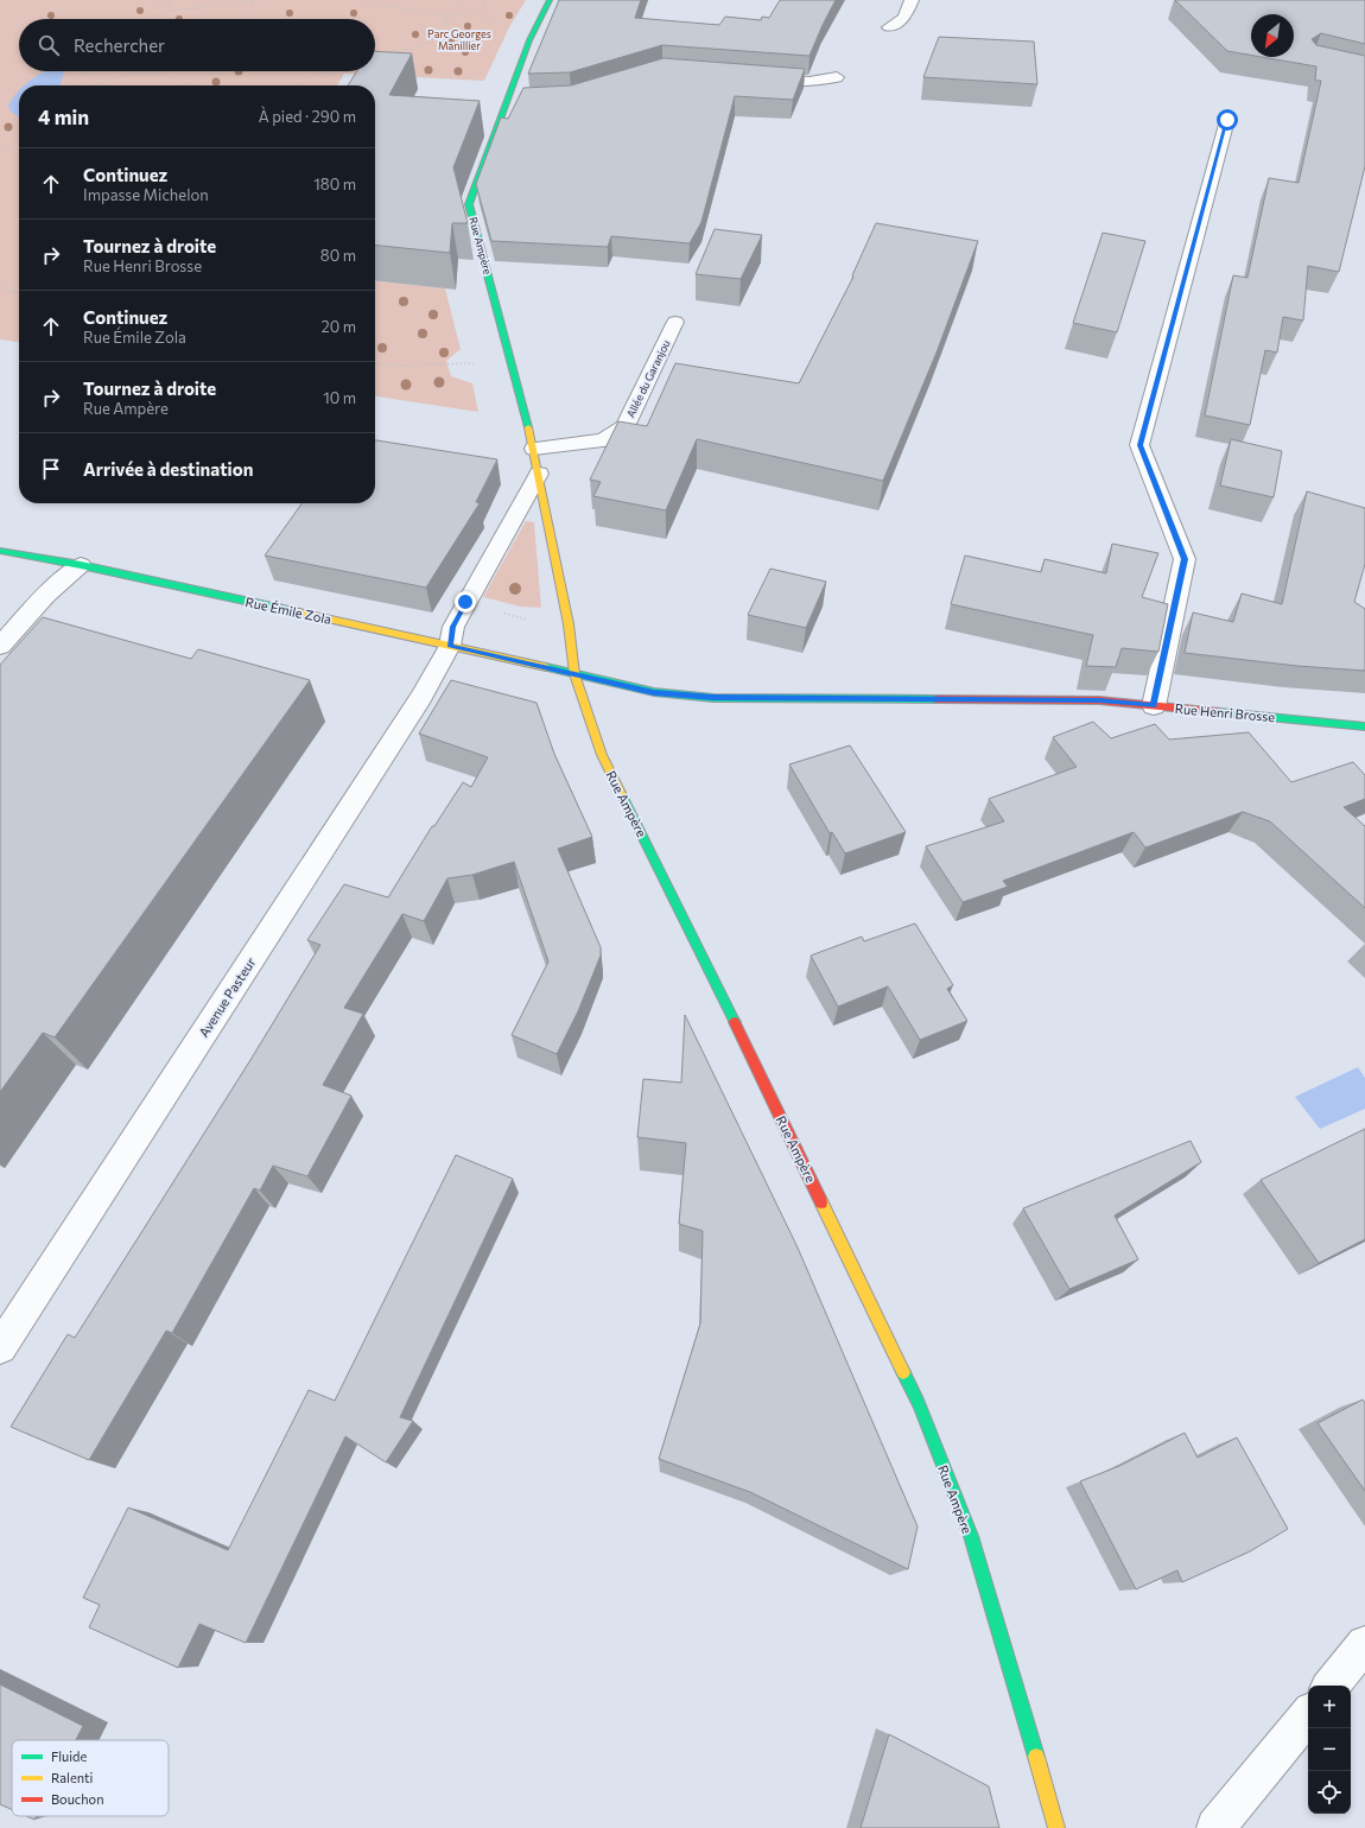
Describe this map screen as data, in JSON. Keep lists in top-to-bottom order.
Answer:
{
  "streets": {
    "street": [
      "Rue Ampère",
      "Allée du Garanjou",
      "Rue Émile Zola",
      "Rue Henri Brosse",
      "Avenue Pasteur"
    ]
  },
  "crossings": [
    ["Rue Ampère", "Allée du Garanjou"],
    ["Rue Ampère", "Rue Émile Zola"],
    ["Rue Ampère", "Rue Henri Brosse"],
    ["Rue Émile Zola", "Rue Henri Brosse"],
    ["Rue Émile Zola", "Avenue Pasteur"]
  ],
  "parks": ["Parc Georges Manillier"],
  "legend": ["Fluide", "Ralenti", "Bouchon"],
  "north": "bottom left",
  "page": {
    "search": "Rechercher",
    "heading": ["4 min", "À pied · 290 m"],
    "list": [
      ["Continuez", "Impasse Michelon", "180 m"],
      ["Tournez à droite", "Rue Henri Brosse", "80 m"],
      ["Continuez", "Rue Émile Zola", "20 m"],
      ["Tournez à droite", "Rue Ampère", "10 m"],
      "Arrivée à destination"
    ],
    "map_buttons": ["+", "−"]
  }
}
